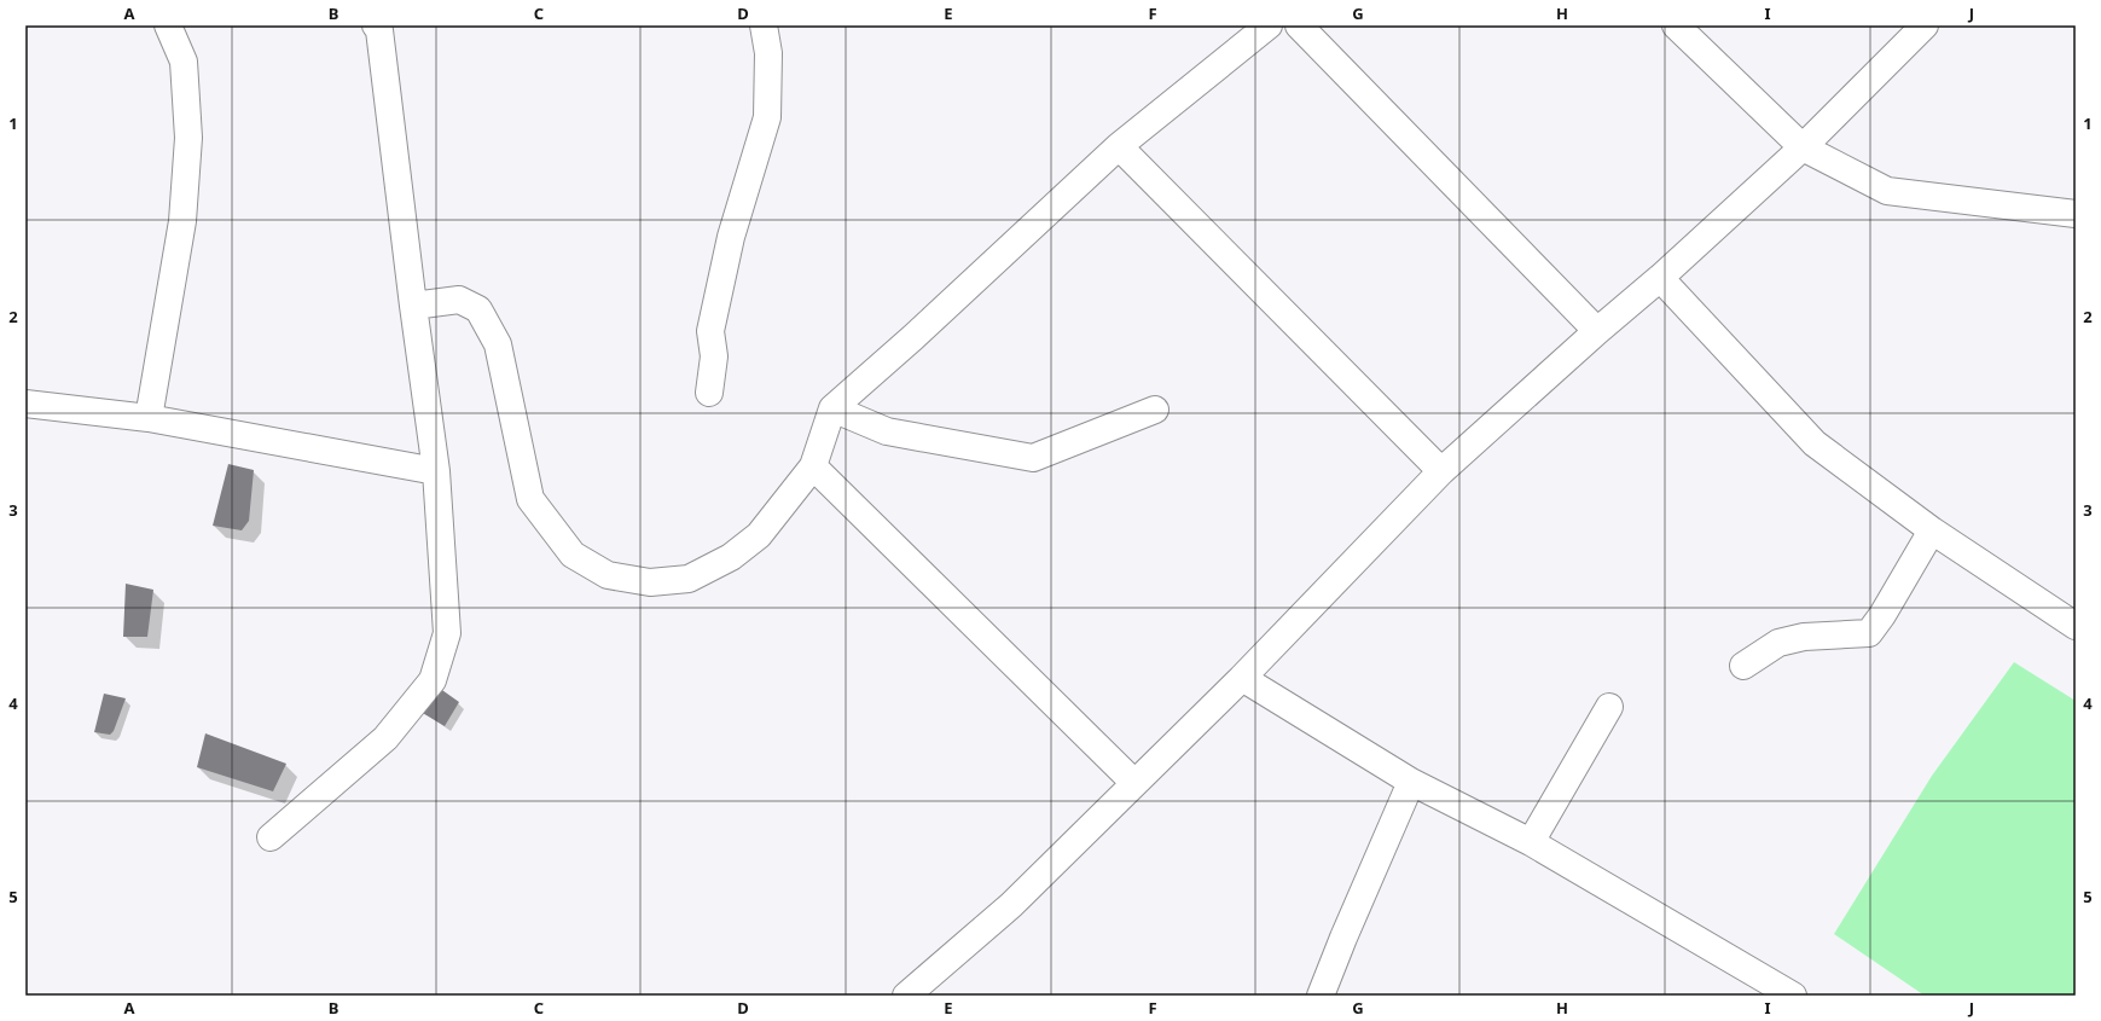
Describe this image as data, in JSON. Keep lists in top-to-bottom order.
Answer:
{
  "grid": {
    "columns": [
      "A",
      "B",
      "C",
      "D",
      "E",
      "F",
      "G",
      "H",
      "I",
      "J"
    ],
    "rows": [
      "1",
      "2",
      "3",
      "4",
      "5"
    ]
  }
}
